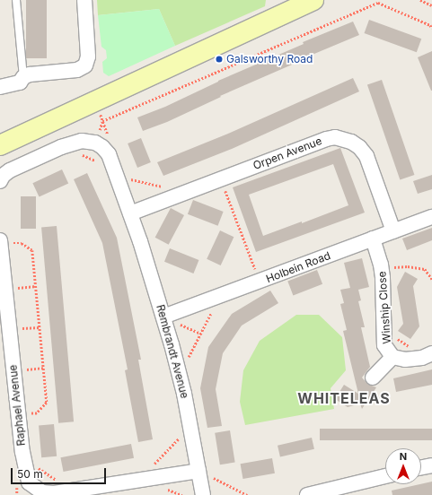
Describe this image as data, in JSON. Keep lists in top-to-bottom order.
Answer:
{
  "streets": {
    "street": [
      "Orpen Avenue",
      "Holbein Road",
      "Winship Close",
      "Rembrandt Avenue",
      "Raphael Avenue"
    ]
  },
  "crossings": [
    ["Orpen Avenue", "Holbein Road"],
    ["Orpen Avenue", "Rembrandt Avenue"],
    ["Holbein Road", "Winship Close"],
    ["Holbein Road", "Rembrandt Avenue"],
    ["Rembrandt Avenue", "Raphael Avenue"]
  ],
  "districts": ["WHITELEAS"],
  "places": ["Galsworthy Road"],
  "scale_bar": "50 m",
  "north": "top"
}
